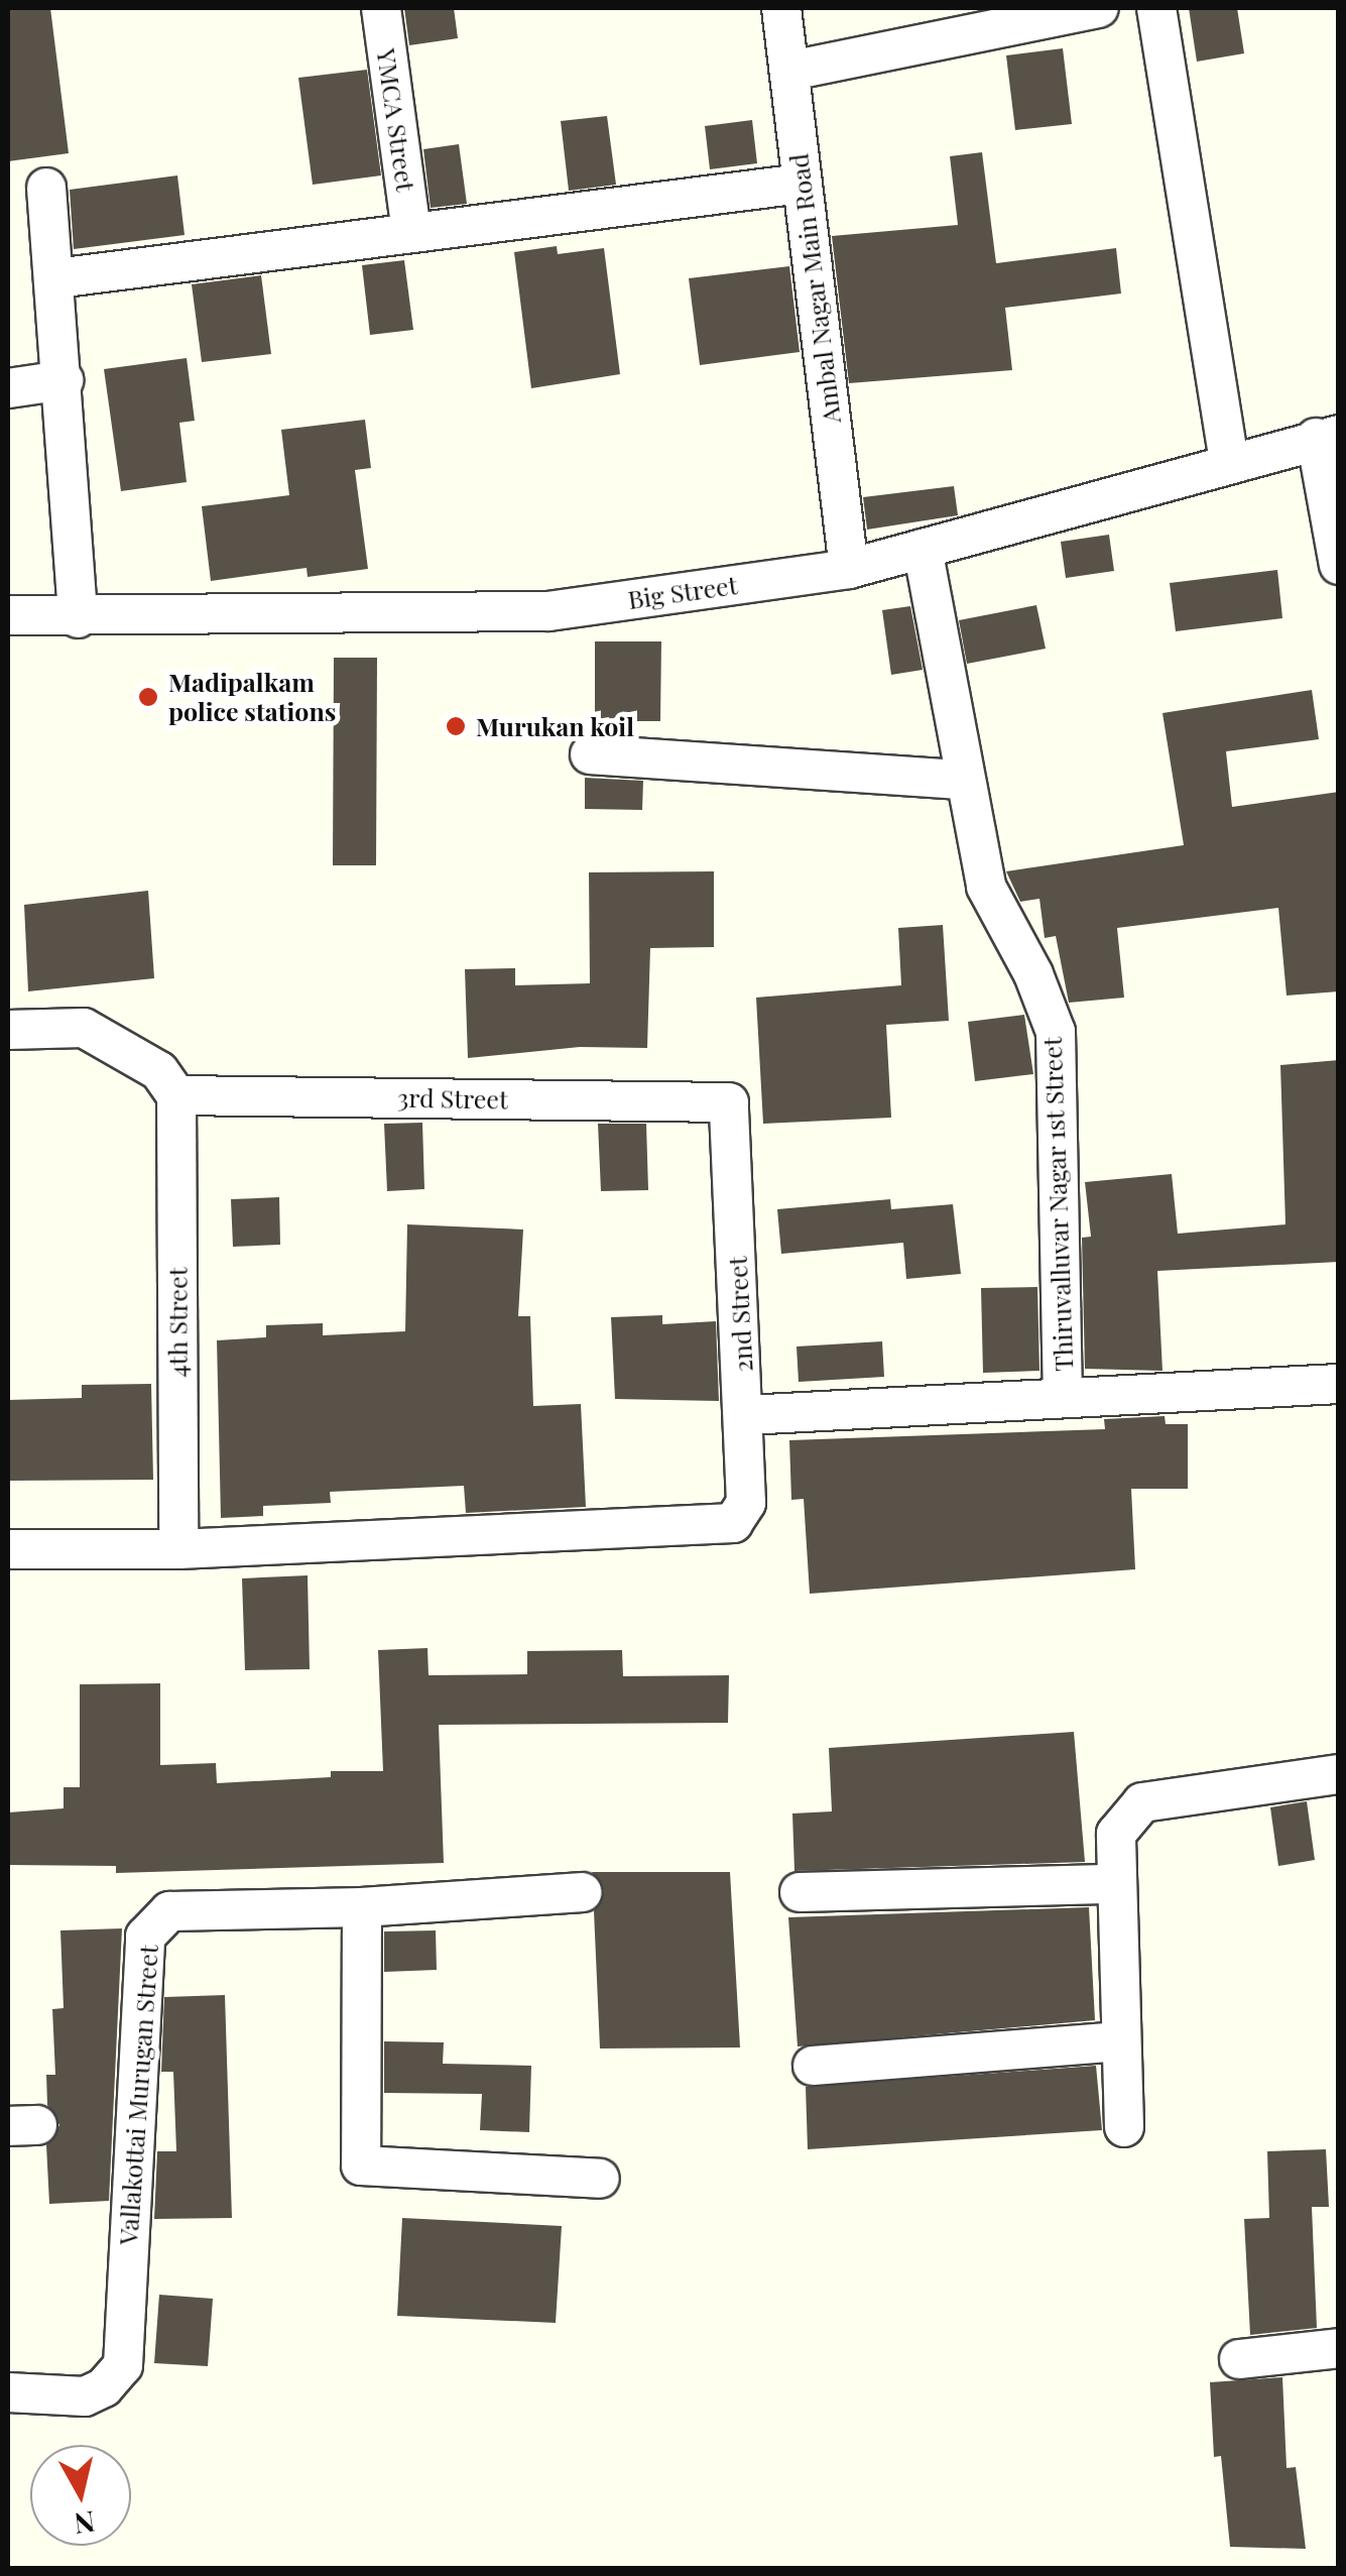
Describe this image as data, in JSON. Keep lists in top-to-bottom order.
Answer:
{
  "streets": {
    "street": [
      "YMCA Street",
      "Ambal Nagar Main Road",
      "Big Street",
      "3rd Street",
      "Thiruvalluvar Nagar 1st Street",
      "2nd Street",
      "4th Street",
      "Vallakottai Murugan Street"
    ]
  },
  "crossings": [
    ["Ambal Nagar Main Road", "Big Street"],
    ["Big Street", "Thiruvalluvar Nagar 1st Street"],
    ["3rd Street", "2nd Street"],
    ["3rd Street", "4th Street"],
    ["2nd Street", "4th Street"]
  ],
  "places": ["Madipalkam police stations", "Murukan koil"],
  "north": "bottom"
}
